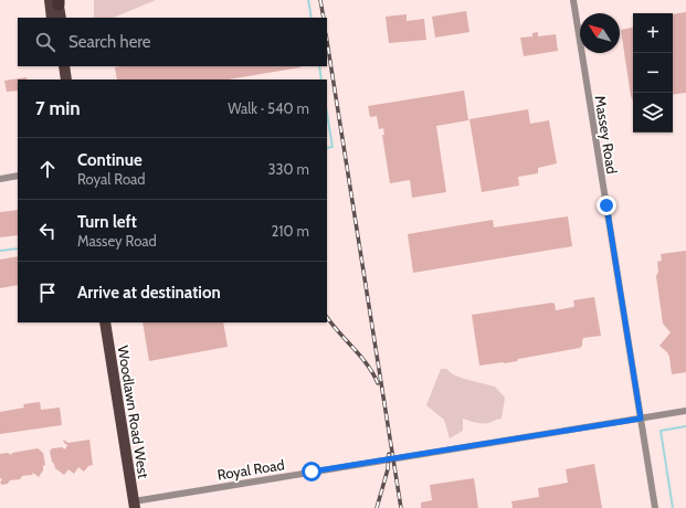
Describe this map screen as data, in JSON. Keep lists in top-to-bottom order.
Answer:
{
  "streets": {
    "main road": ["Woodlawn Road West"],
    "street": ["Massey Road", "Royal Road"]
  },
  "crossings": [
    ["Massey Road", "Royal Road"],
    ["Woodlawn Road West", "Royal Road"]
  ],
  "north": "top left",
  "page": {
    "map_buttons": ["+", "−"],
    "search": "Search here",
    "heading": ["7 min", "Walk · 540 m"],
    "list": [
      ["Continue", "Royal Road", "330 m"],
      ["Turn left", "Massey Road", "210 m"],
      "Arrive at destination"
    ]
  }
}
